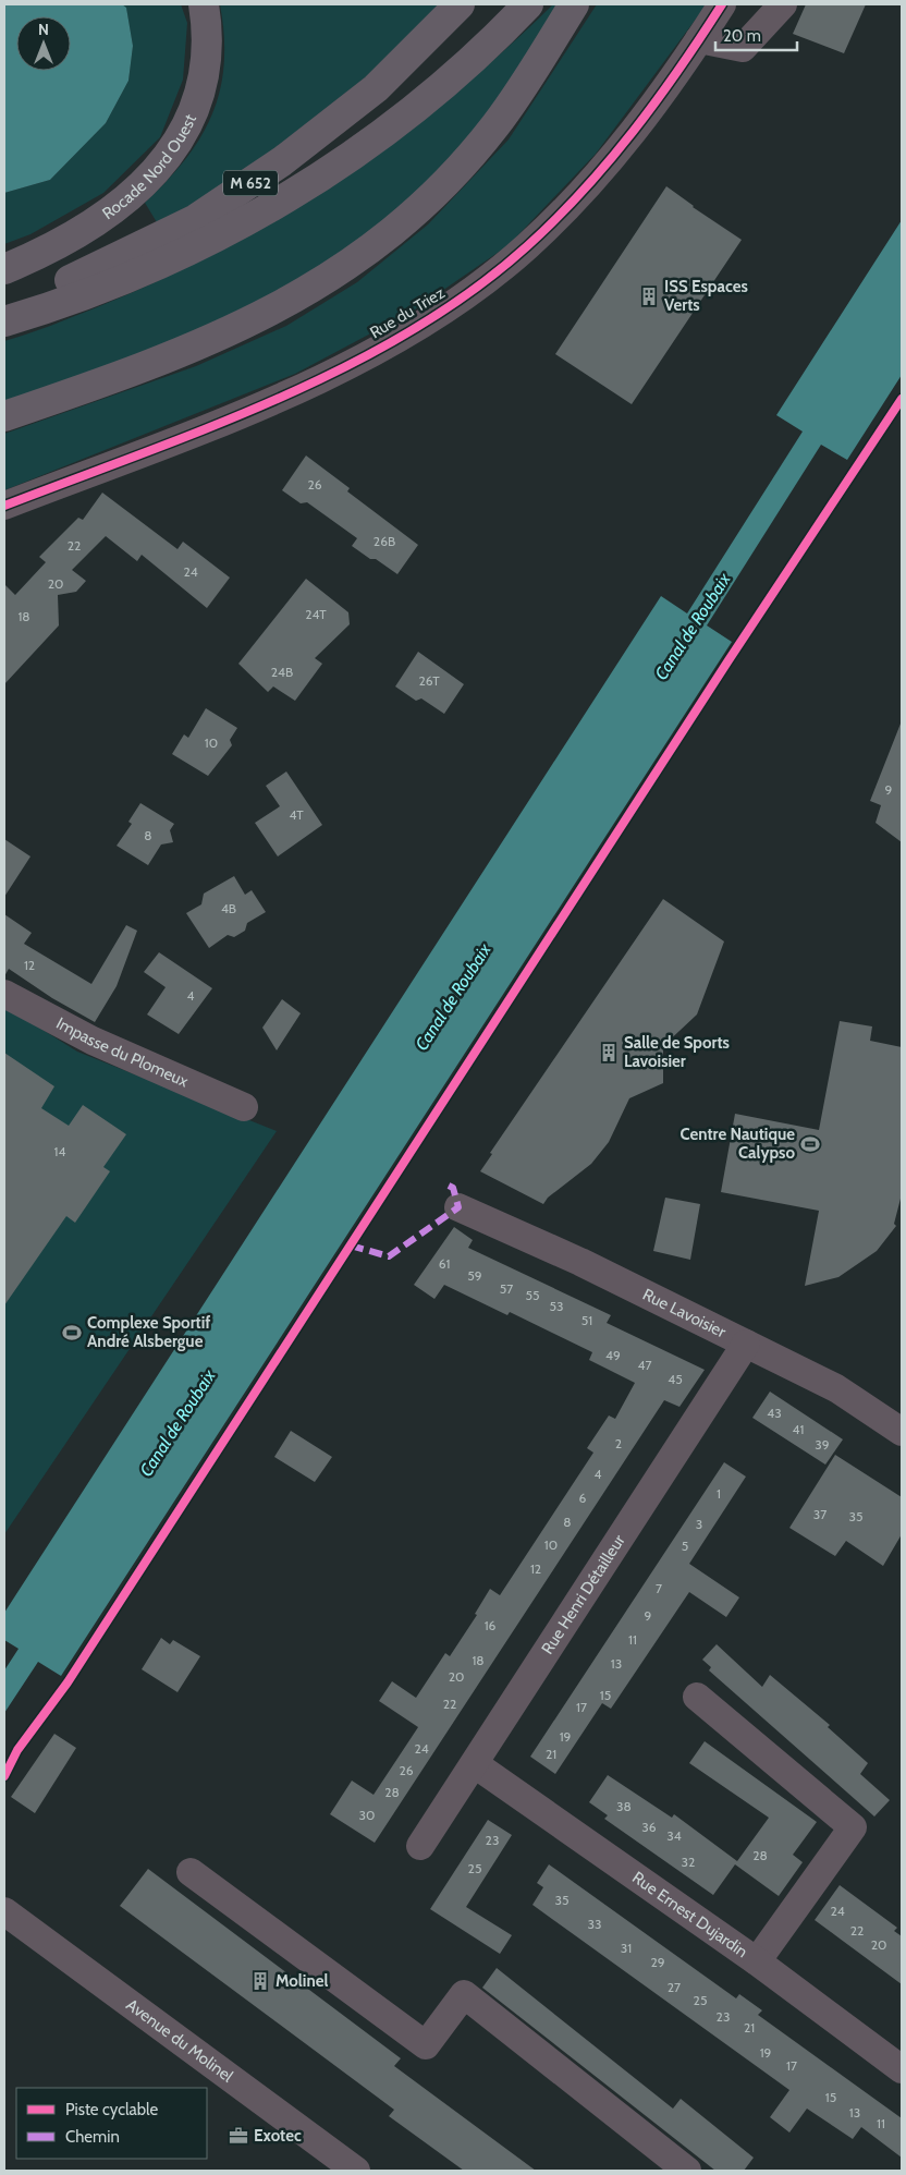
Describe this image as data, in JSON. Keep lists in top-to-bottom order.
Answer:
{
  "streets": {
    "highway": ["Rocade Nord Ouest", "M 652"],
    "street": [
      "Rue du Triez",
      "Impasse du Plomeux",
      "Rue Lavoisier",
      "Rue Henri Détailleur",
      "Rue Ernest Dujardin",
      "Avenue du Molinel"
    ]
  },
  "crossings": [
    ["Rue Lavoisier", "Rue Henri Détailleur"],
    ["Rue Henri Détailleur", "Rue Ernest Dujardin"]
  ],
  "water": ["Canal de Roubaix"],
  "places": {
    "building": ["ISS Espaces Verts", "Salle de Sports Lavoisier", "Molinel"],
    "sports": ["Centre Nautique Calypso", "Complexe Sportif André Alsbergue"],
    "office": ["Exotec"]
  },
  "house_numbers": [
    "26",
    "26B",
    "22",
    "24",
    "20",
    "24T",
    "18",
    "24B",
    "26T",
    "10",
    "9",
    "4T",
    "8",
    "4B",
    "12",
    "4",
    "14",
    "61",
    "59",
    "57",
    "55",
    "53",
    "51",
    "49",
    "47",
    "45",
    "43",
    "41",
    "2",
    "39",
    "4",
    "1",
    "6",
    "37",
    "35",
    "8",
    "3",
    "10",
    "5",
    "12",
    "7",
    "9",
    "16",
    "11",
    "18",
    "13",
    "20",
    "15",
    "22",
    "17",
    "19",
    "24",
    "21",
    "26",
    "28",
    "38",
    "30",
    "36",
    "34",
    "23",
    "28",
    "32",
    "25",
    "35",
    "24",
    "33",
    "22",
    "20",
    "31",
    "29",
    "27",
    "25",
    "23",
    "21",
    "19",
    "17",
    "15",
    "13",
    "11"
  ],
  "legend": ["Piste cyclable", "Chemin"],
  "scale_bar": "20 m",
  "north": "top"
}
